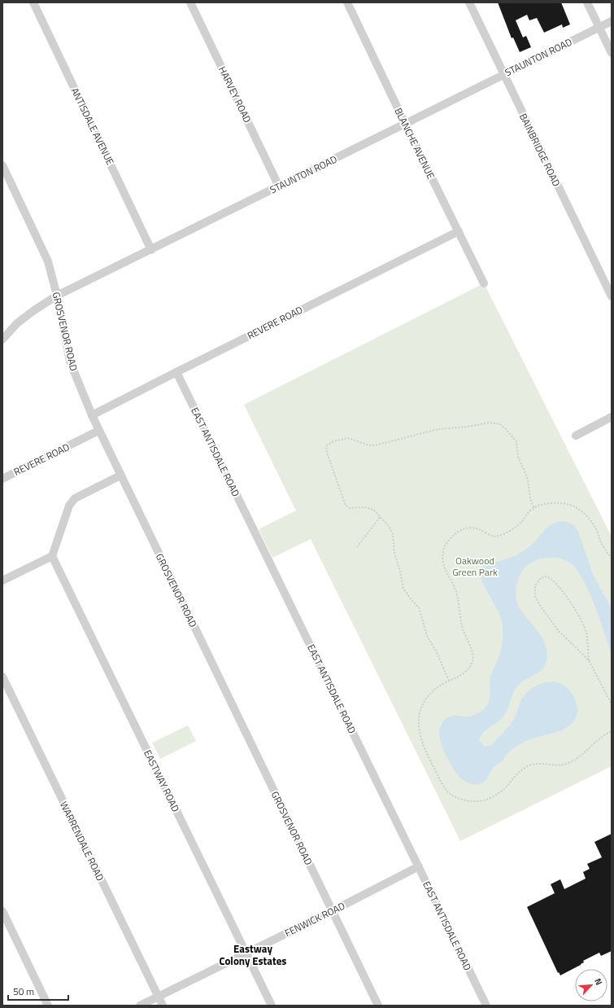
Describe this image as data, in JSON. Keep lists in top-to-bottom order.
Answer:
{
  "streets": {
    "street": [
      "STAUNTON ROAD",
      "HARVEY ROAD",
      "ANTISDALE AVENUE",
      "BLANCHE AVENUE",
      "BAINBRIDGE ROAD",
      "REVERE ROAD",
      "GROSVENOR ROAD",
      "EAST ANTISDALE ROAD",
      "EASTWAY ROAD",
      "WARRENDALE ROAD",
      "FENWICK ROAD"
    ]
  },
  "crossings": [
    ["STAUNTON ROAD", "HARVEY ROAD"],
    ["STAUNTON ROAD", "ANTISDALE AVENUE"],
    ["STAUNTON ROAD", "BLANCHE AVENUE"],
    ["STAUNTON ROAD", "BAINBRIDGE ROAD"],
    ["STAUNTON ROAD", "GROSVENOR ROAD"],
    ["BLANCHE AVENUE", "REVERE ROAD"],
    ["REVERE ROAD", "GROSVENOR ROAD"],
    ["REVERE ROAD", "EAST ANTISDALE ROAD"],
    ["GROSVENOR ROAD", "FENWICK ROAD"],
    ["EAST ANTISDALE ROAD", "FENWICK ROAD"],
    ["EASTWAY ROAD", "FENWICK ROAD"],
    ["WARRENDALE ROAD", "FENWICK ROAD"]
  ],
  "districts": ["Eastway Colony Estates"],
  "parks": ["Oakwood Green Park"],
  "scale_bar": "50 m",
  "north": "top right"
}
